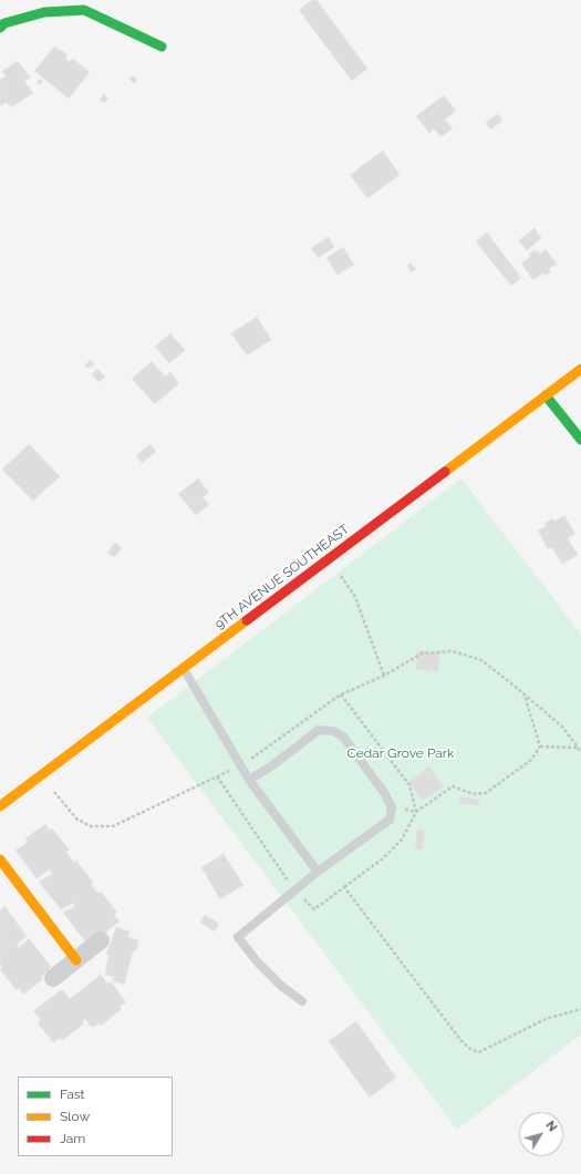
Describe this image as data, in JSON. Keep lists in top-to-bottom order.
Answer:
{
  "streets": {
    "main road": ["9TH AVENUE SOUTHEAST"]
  },
  "parks": ["Cedar Grove Park"],
  "legend": ["Fast", "Slow", "Jam"],
  "north": "top right"
}
